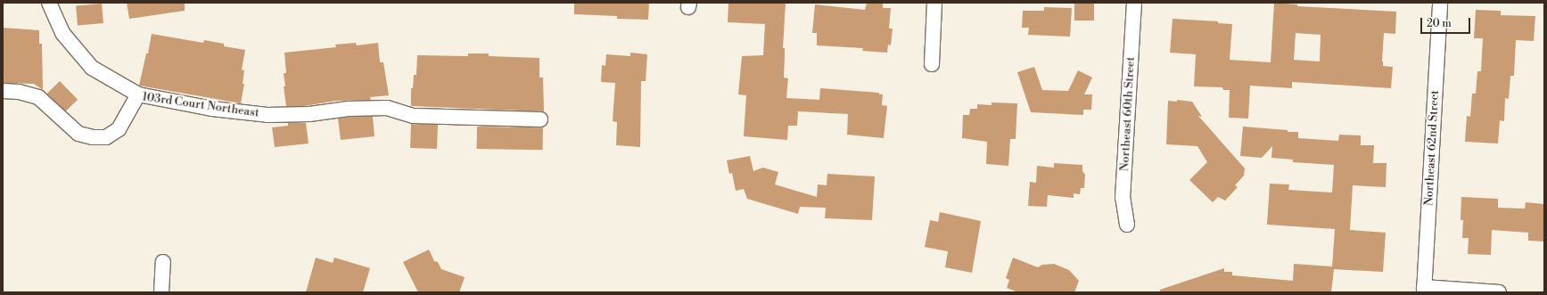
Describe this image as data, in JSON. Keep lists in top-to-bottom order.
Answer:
{
  "streets": {
    "street": ["103rd Court Northeast", "Northeast 60th Street", "Northeast 62nd Street"]
  },
  "scale_bar": "20 m"
}
